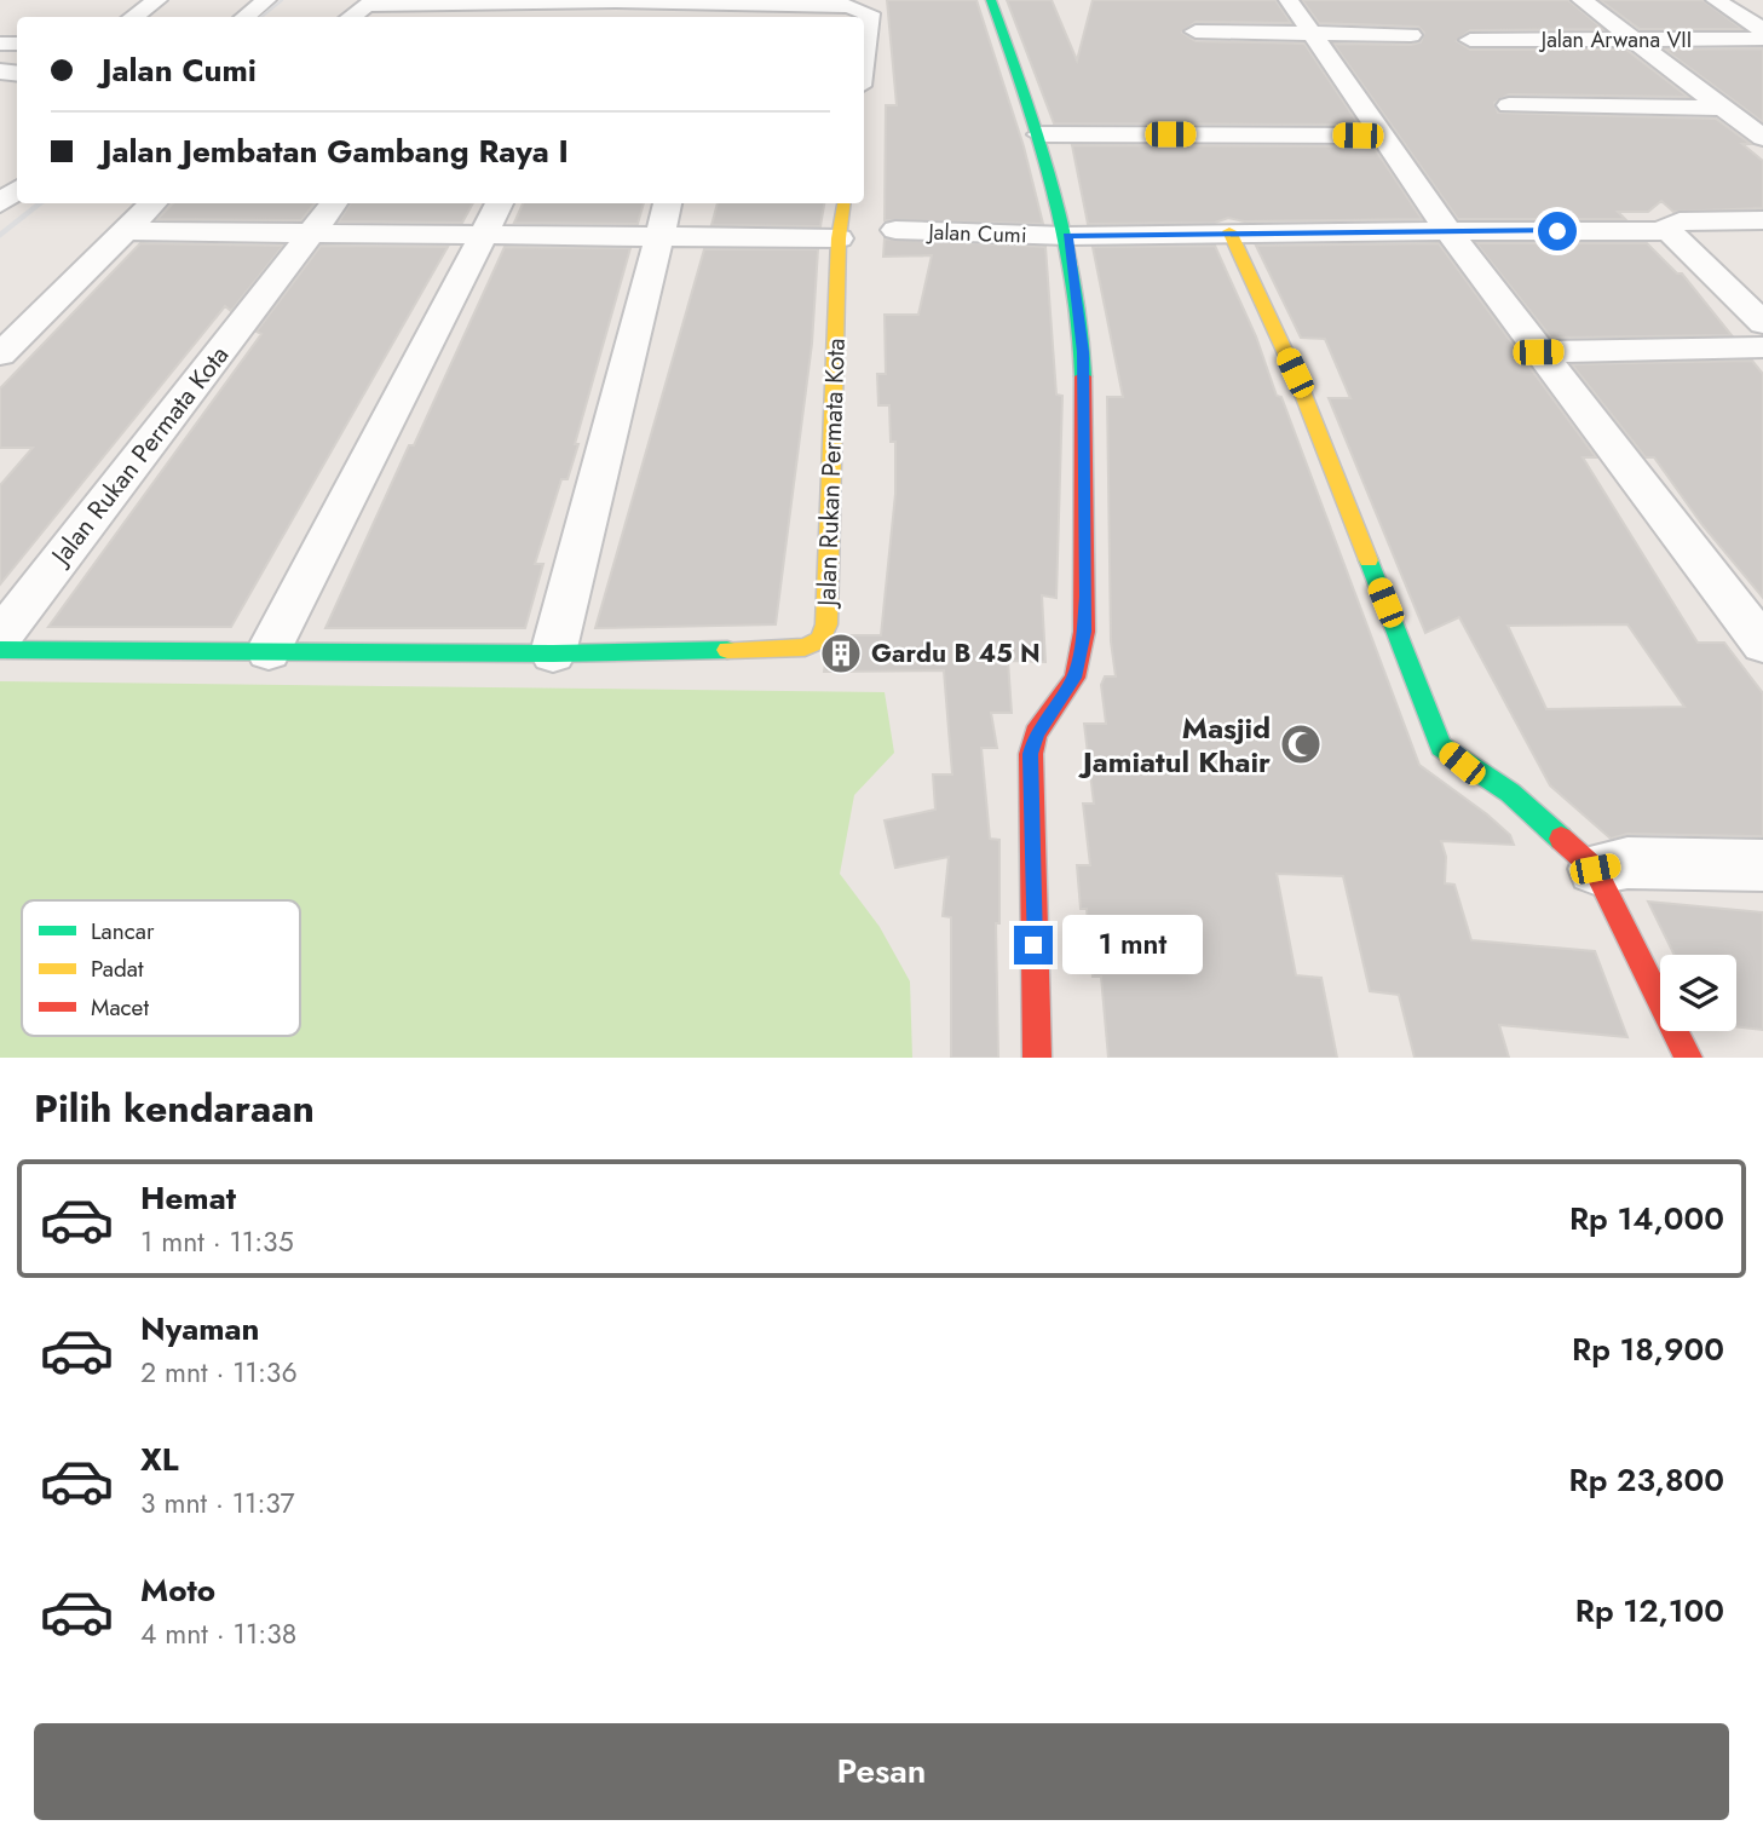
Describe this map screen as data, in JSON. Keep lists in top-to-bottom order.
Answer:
{
  "streets": {
    "street": ["Jalan Arwana VII", "Jalan Cumi", "Jalan Rukan Permata Kota"]
  },
  "places": {
    "building": ["Gardu B 45 N"],
    "mosque": ["Masjid Jamiatul Khair"]
  },
  "legend": ["Lancar", "Padat", "Macet"],
  "page": {
    "banner": ["Jalan Cumi", "Jalan Jembatan Gambang Raya I"],
    "bubble": "1 mnt",
    "heading": "Pilih kendaraan",
    "list": [
      {
        "name": "Hemat",
        "note": "1 mnt · 11:35",
        "value": "Rp 14,000"
      },
      {
        "name": "Nyaman",
        "note": "2 mnt · 11:36",
        "value": "Rp 18,900"
      },
      {
        "name": "XL",
        "note": "3 mnt · 11:37",
        "value": "Rp 23,800"
      },
      {
        "name": "Moto",
        "note": "4 mnt · 11:38",
        "value": "Rp 12,100"
      }
    ],
    "buttons": "Pesan"
  }
}
